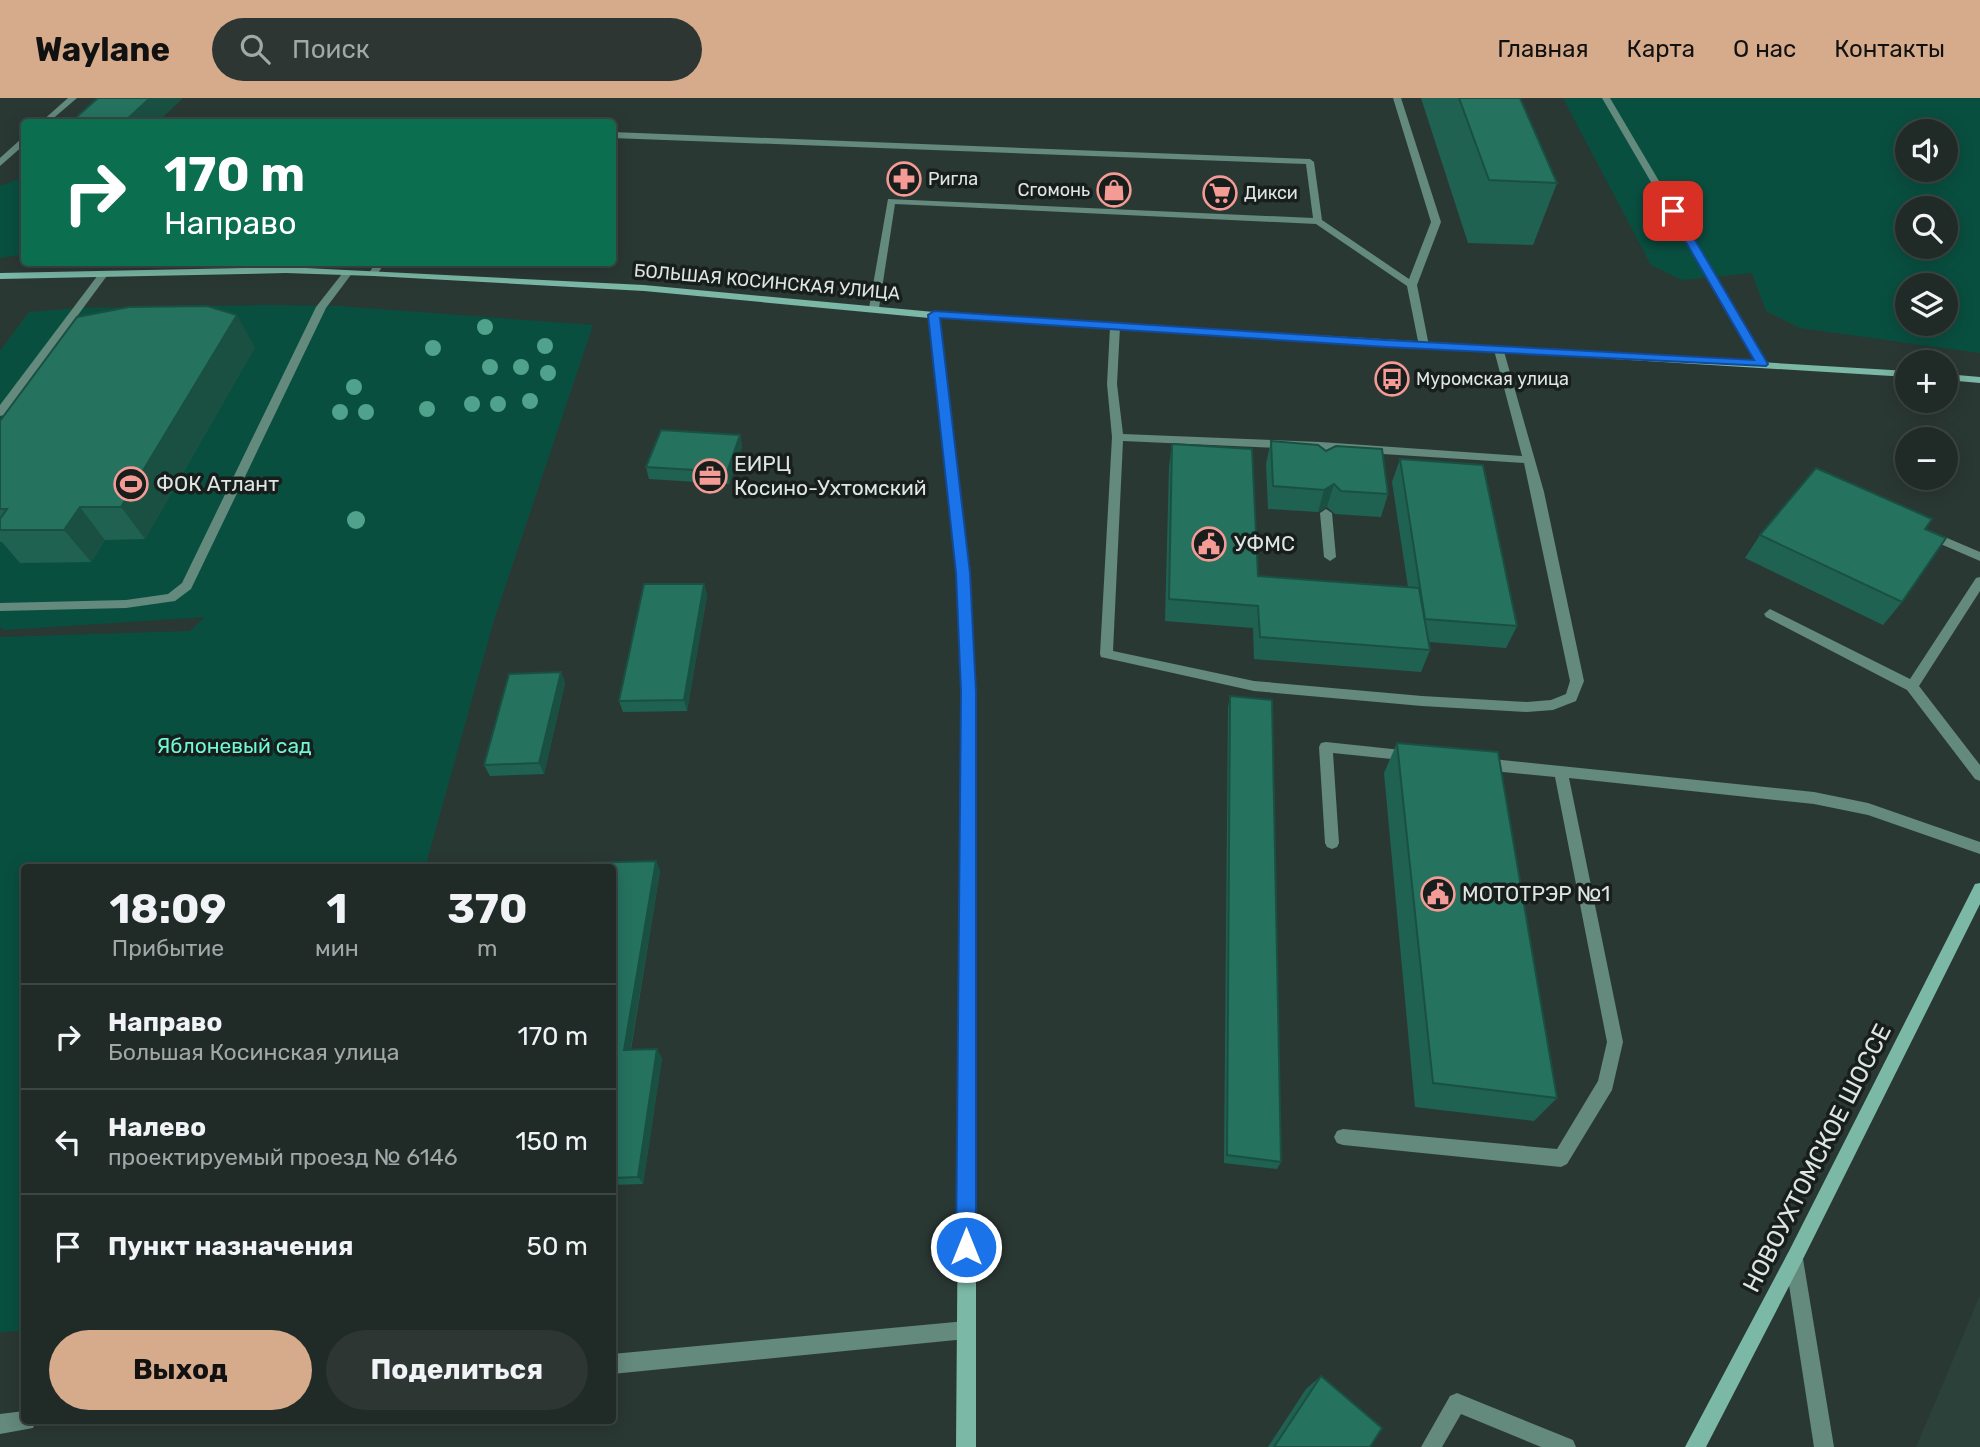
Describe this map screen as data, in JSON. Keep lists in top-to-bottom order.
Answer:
{
  "streets": {
    "street": ["БОЛЬШАЯ КОСИНСКАЯ УЛИЦА", "НОВОУХТОМСКОЕ ШОССЕ"]
  },
  "parks": ["Яблоневый сад"],
  "places": {
    "pharmacy": ["Ригла"],
    "shop": ["Сгомонь"],
    "supermarket": ["Дикси"],
    "bus stop": ["Муромская улица"],
    "office": ["ЕИРЦ Косино-Ухтомский"],
    "sports": ["ФОК Атлант"],
    "public building": ["УФМС", "МОТОТРЭР №1"]
  },
  "page": {
    "header": "Waylane",
    "search": "Поиск",
    "nav": [
      "Главная",
      "Карта",
      "О нас",
      "Контакты"
    ],
    "map_buttons": ["+", "−"],
    "turn": ["170 m", "Направо"],
    "eta": [
      "18:09",
      "Прибытие",
      "1",
      "мин",
      "370",
      "m"
    ],
    "list": [
      {
        "name": "Направо",
        "note": "Большая Косинская улица",
        "value": "170 m"
      },
      {
        "name": "Налево",
        "note": "проектируемый проезд № 6146",
        "value": "150 m"
      },
      {
        "name": "Пункт назначения",
        "value": "50 m"
      }
    ],
    "buttons": ["Выход", "Поделиться"]
  }
}
